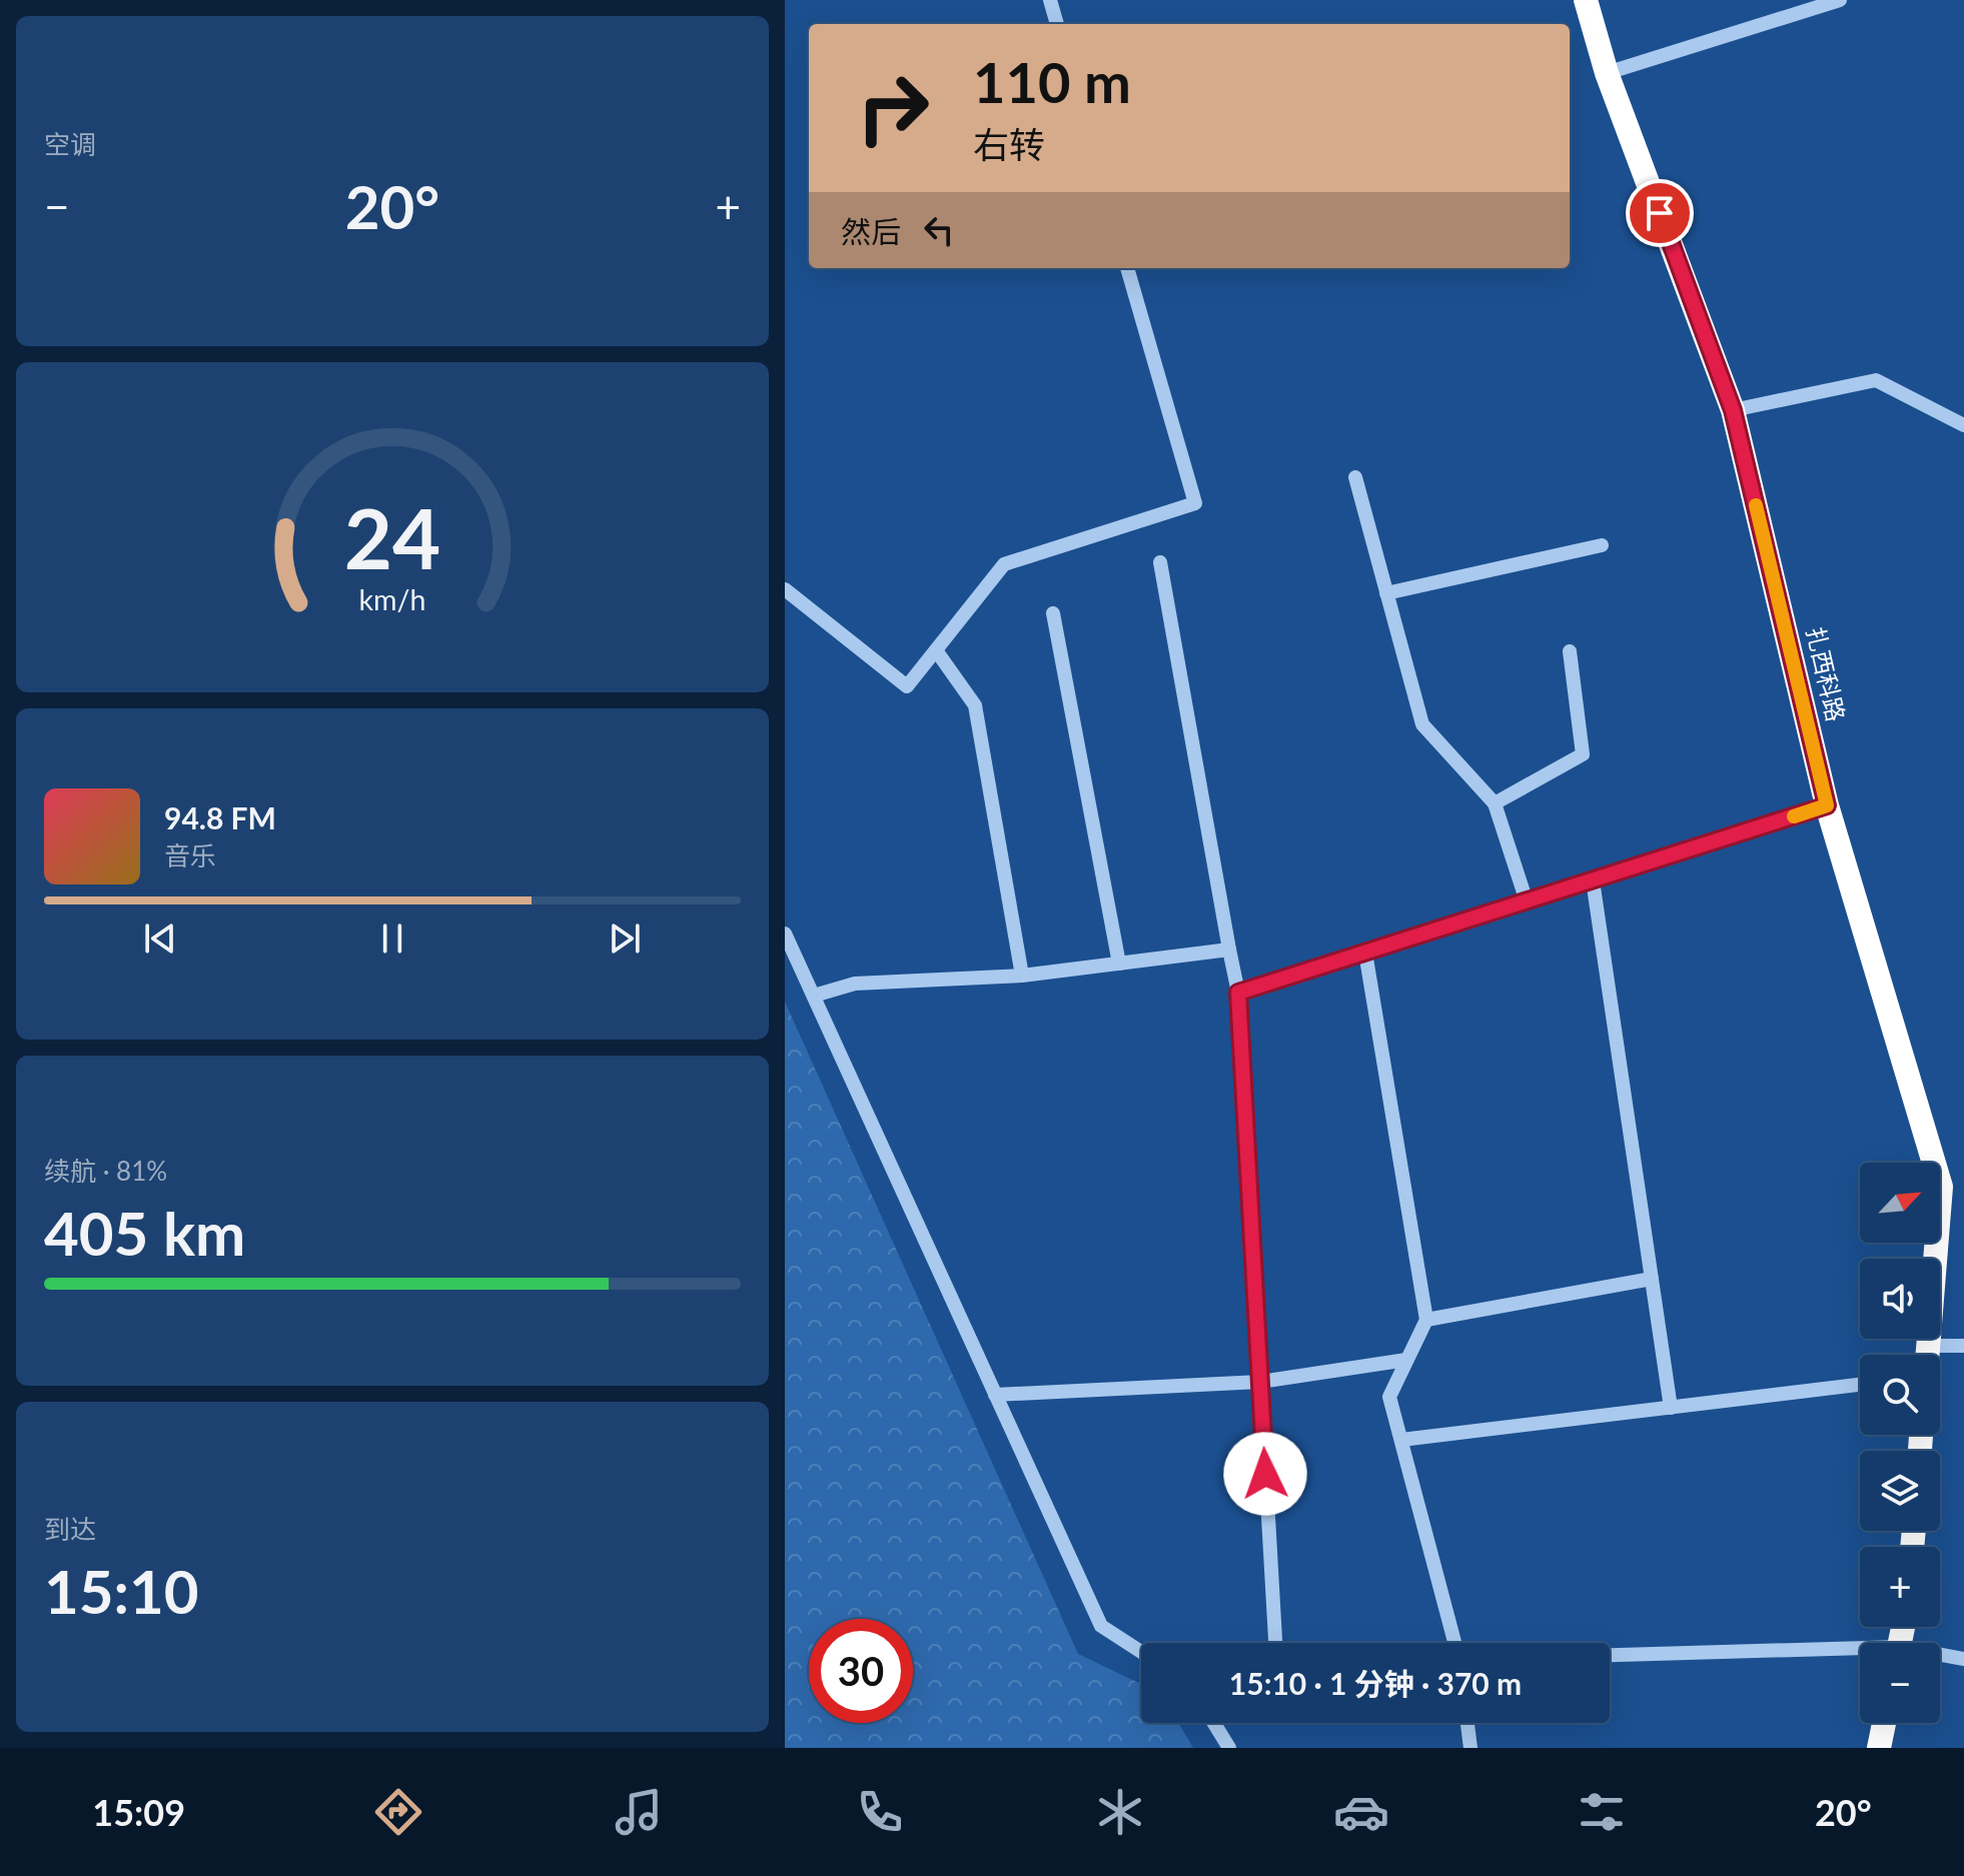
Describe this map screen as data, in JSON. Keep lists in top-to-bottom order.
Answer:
{
  "streets": {
    "highway": ["扎西科路"]
  },
  "north": "top right",
  "page": {
    "tile": [
      "空调",
      ["续航 · 81%", "405 km"],
      ["到达", "15:10"]
    ],
    "turn": ["110 m", "右转"],
    "heat": ["−", "20°", "+"],
    "then": "然后",
    "song": ["94.8 FM", "音乐"],
    "map_buttons": ["+", "−"],
    "limit": "30",
    "trip": "15:10 · 1 分钟 · 370 m",
    "tabs": ["15:09", "20°"],
    "gauge": ["24", "km/h"]
  }
}
